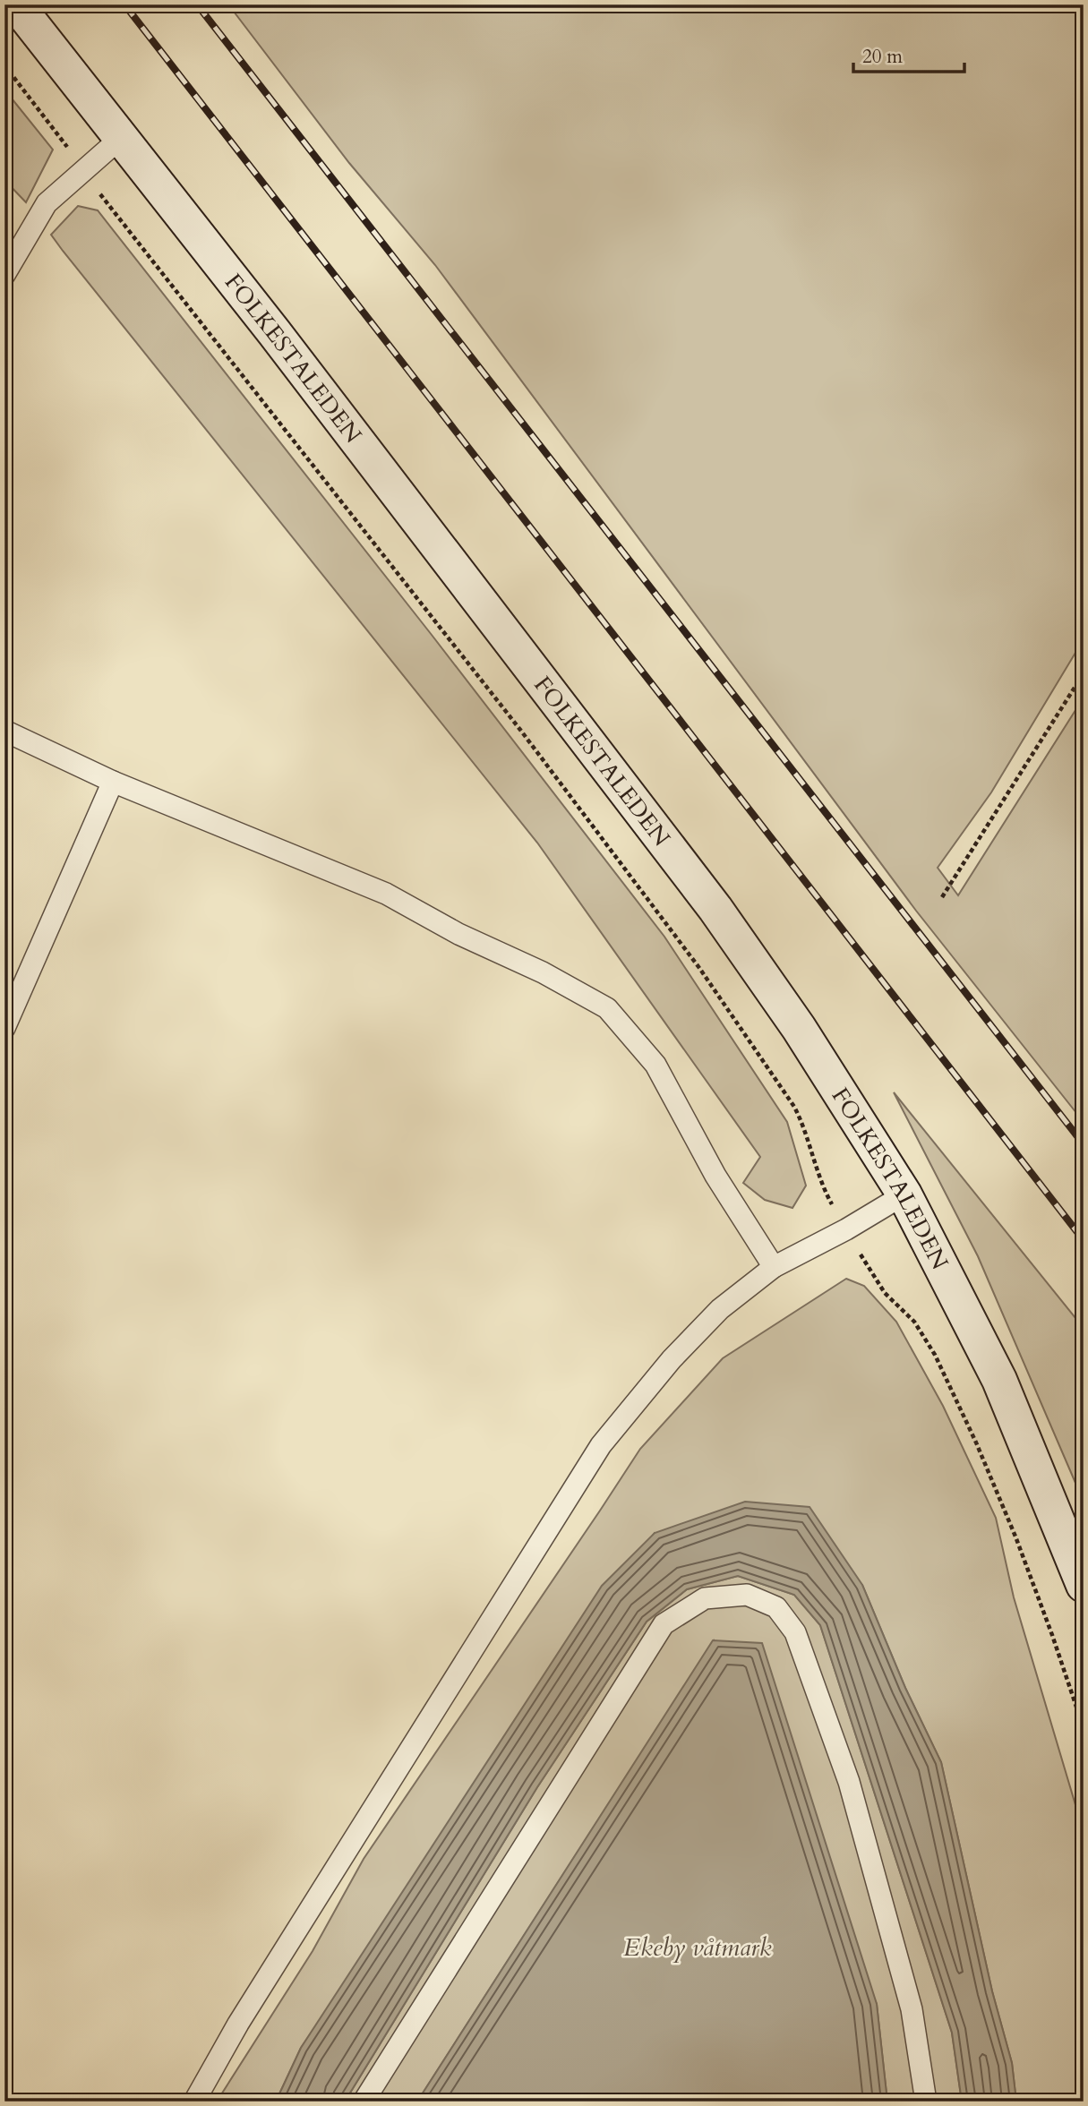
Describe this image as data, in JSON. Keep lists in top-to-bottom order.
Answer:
{
  "streets": {
    "main road": ["FOLKESTALEDEN"]
  },
  "water": ["Ekeby våtmark"],
  "scale_bar": "20 m"
}
